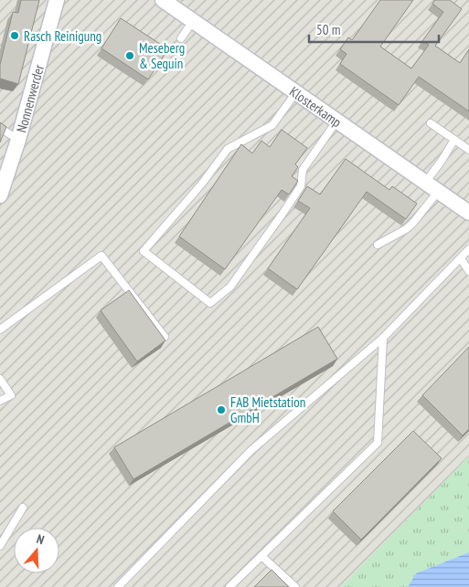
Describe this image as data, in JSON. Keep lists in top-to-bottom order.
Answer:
{
  "streets": {
    "street": ["Nonnenwerder", "Klosterkamp"]
  },
  "places": ["Rasch Reinigung", "Meseberg & Seguin", "FAB Mietstation GmbH"],
  "scale_bar": "50 m",
  "north": "top"
}
